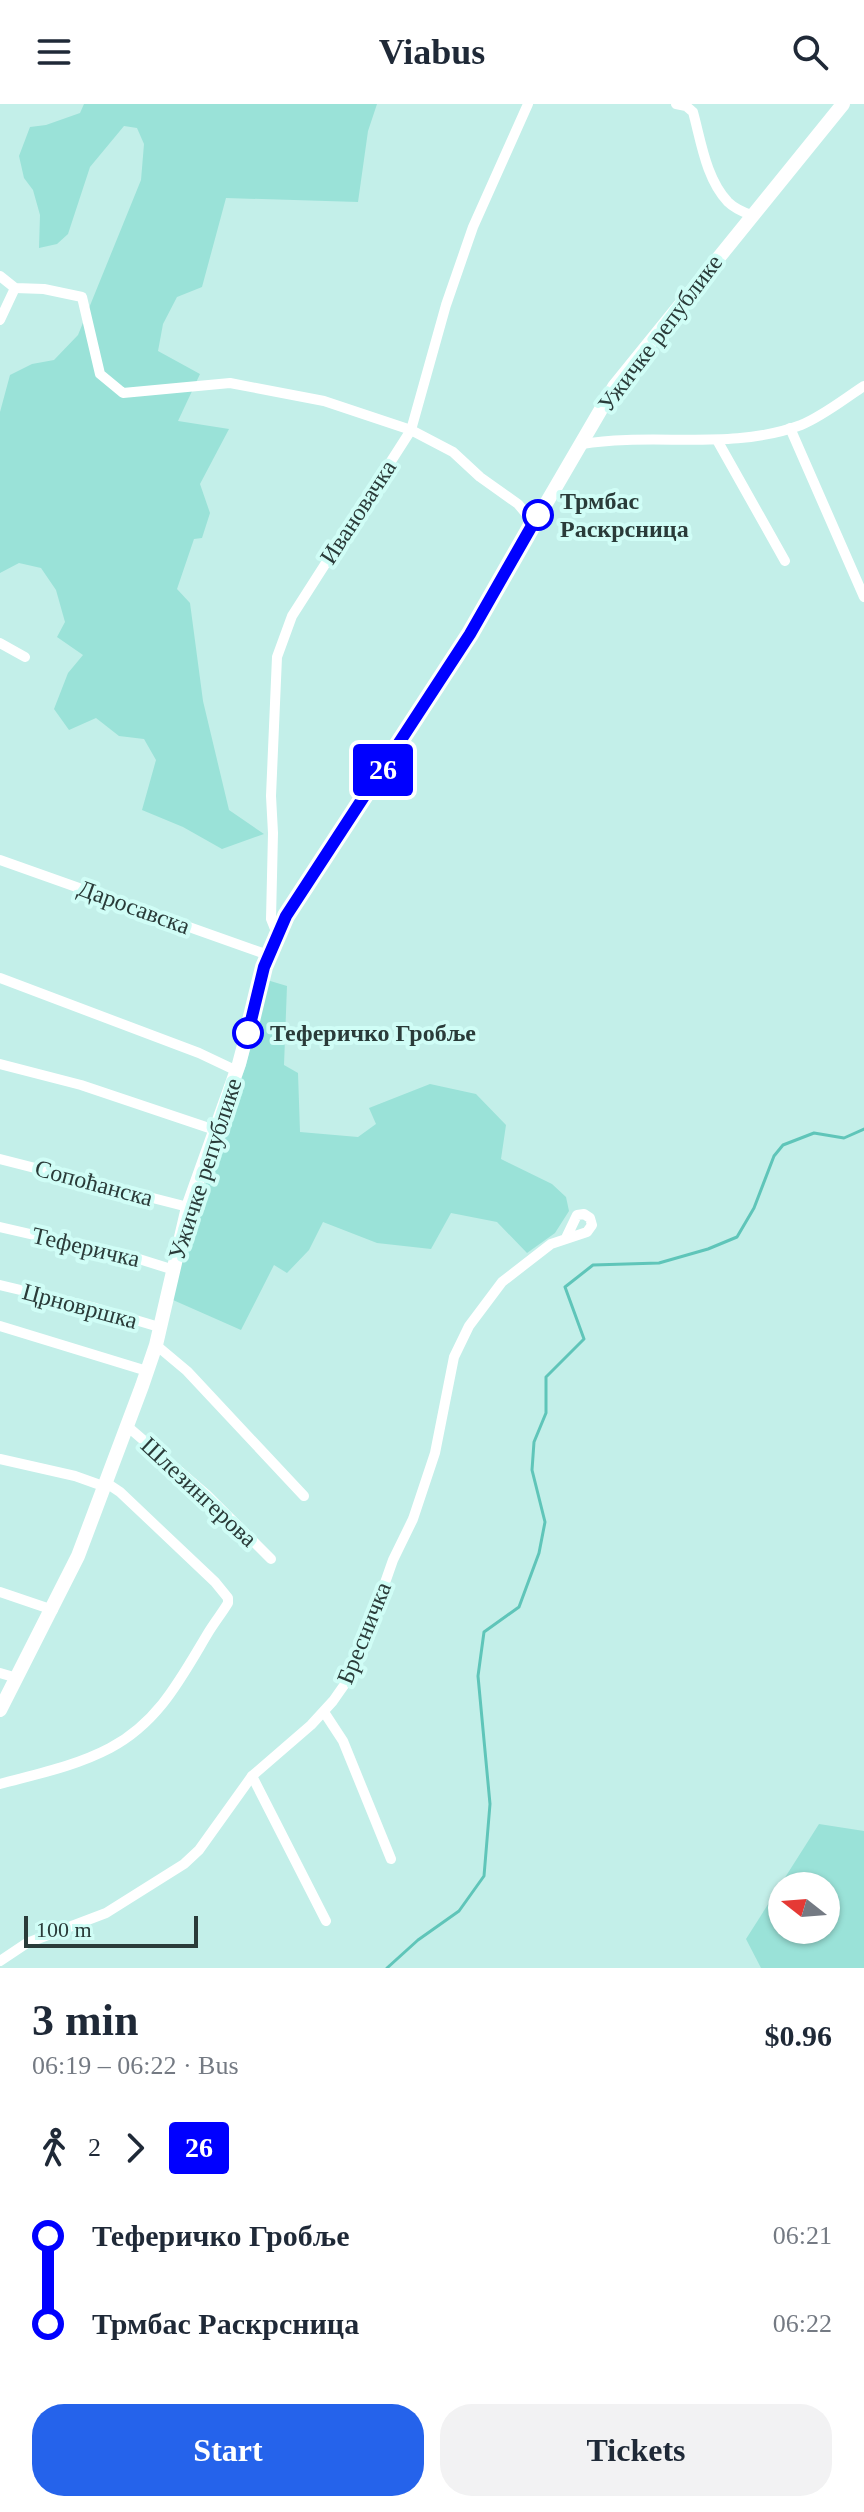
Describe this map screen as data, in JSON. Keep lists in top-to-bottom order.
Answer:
{
  "streets": {
    "street": [
      "Ужичке републике",
      "Ивановачка",
      "Даросавска",
      "Сопоћанска",
      "Теферичка",
      "Црновршка",
      "Шлезингерова",
      "Бресничка"
    ]
  },
  "crossings": [
    ["Ужичке републике", "Ивановачка"],
    ["Ужичке републике", "Даросавска"],
    ["Ужичке републике", "Сопоћанска"],
    ["Ужичке републике", "Теферичка"],
    ["Ужичке републике", "Црновршка"],
    ["Ужичке републике", "Шлезингерова"]
  ],
  "places": ["Трмбас Раскрсница", "Теферичко Гробље"],
  "lines": ["bus line 26"],
  "scale_bar": "100 m",
  "north": "left",
  "page": {
    "header": "Viabus",
    "on_map": "26",
    "scale": "100 m",
    "heading": ["3 min", "06:19 – 06:22 · Bus", "$0.96"],
    "legs": ["2", "26"],
    "list": [
      {
        "name": "Теферичко Гробље",
        "value": "06:21"
      },
      {
        "name": "Трмбас Раскрсница",
        "value": "06:22"
      }
    ],
    "buttons": ["Start", "Tickets"]
  }
}
